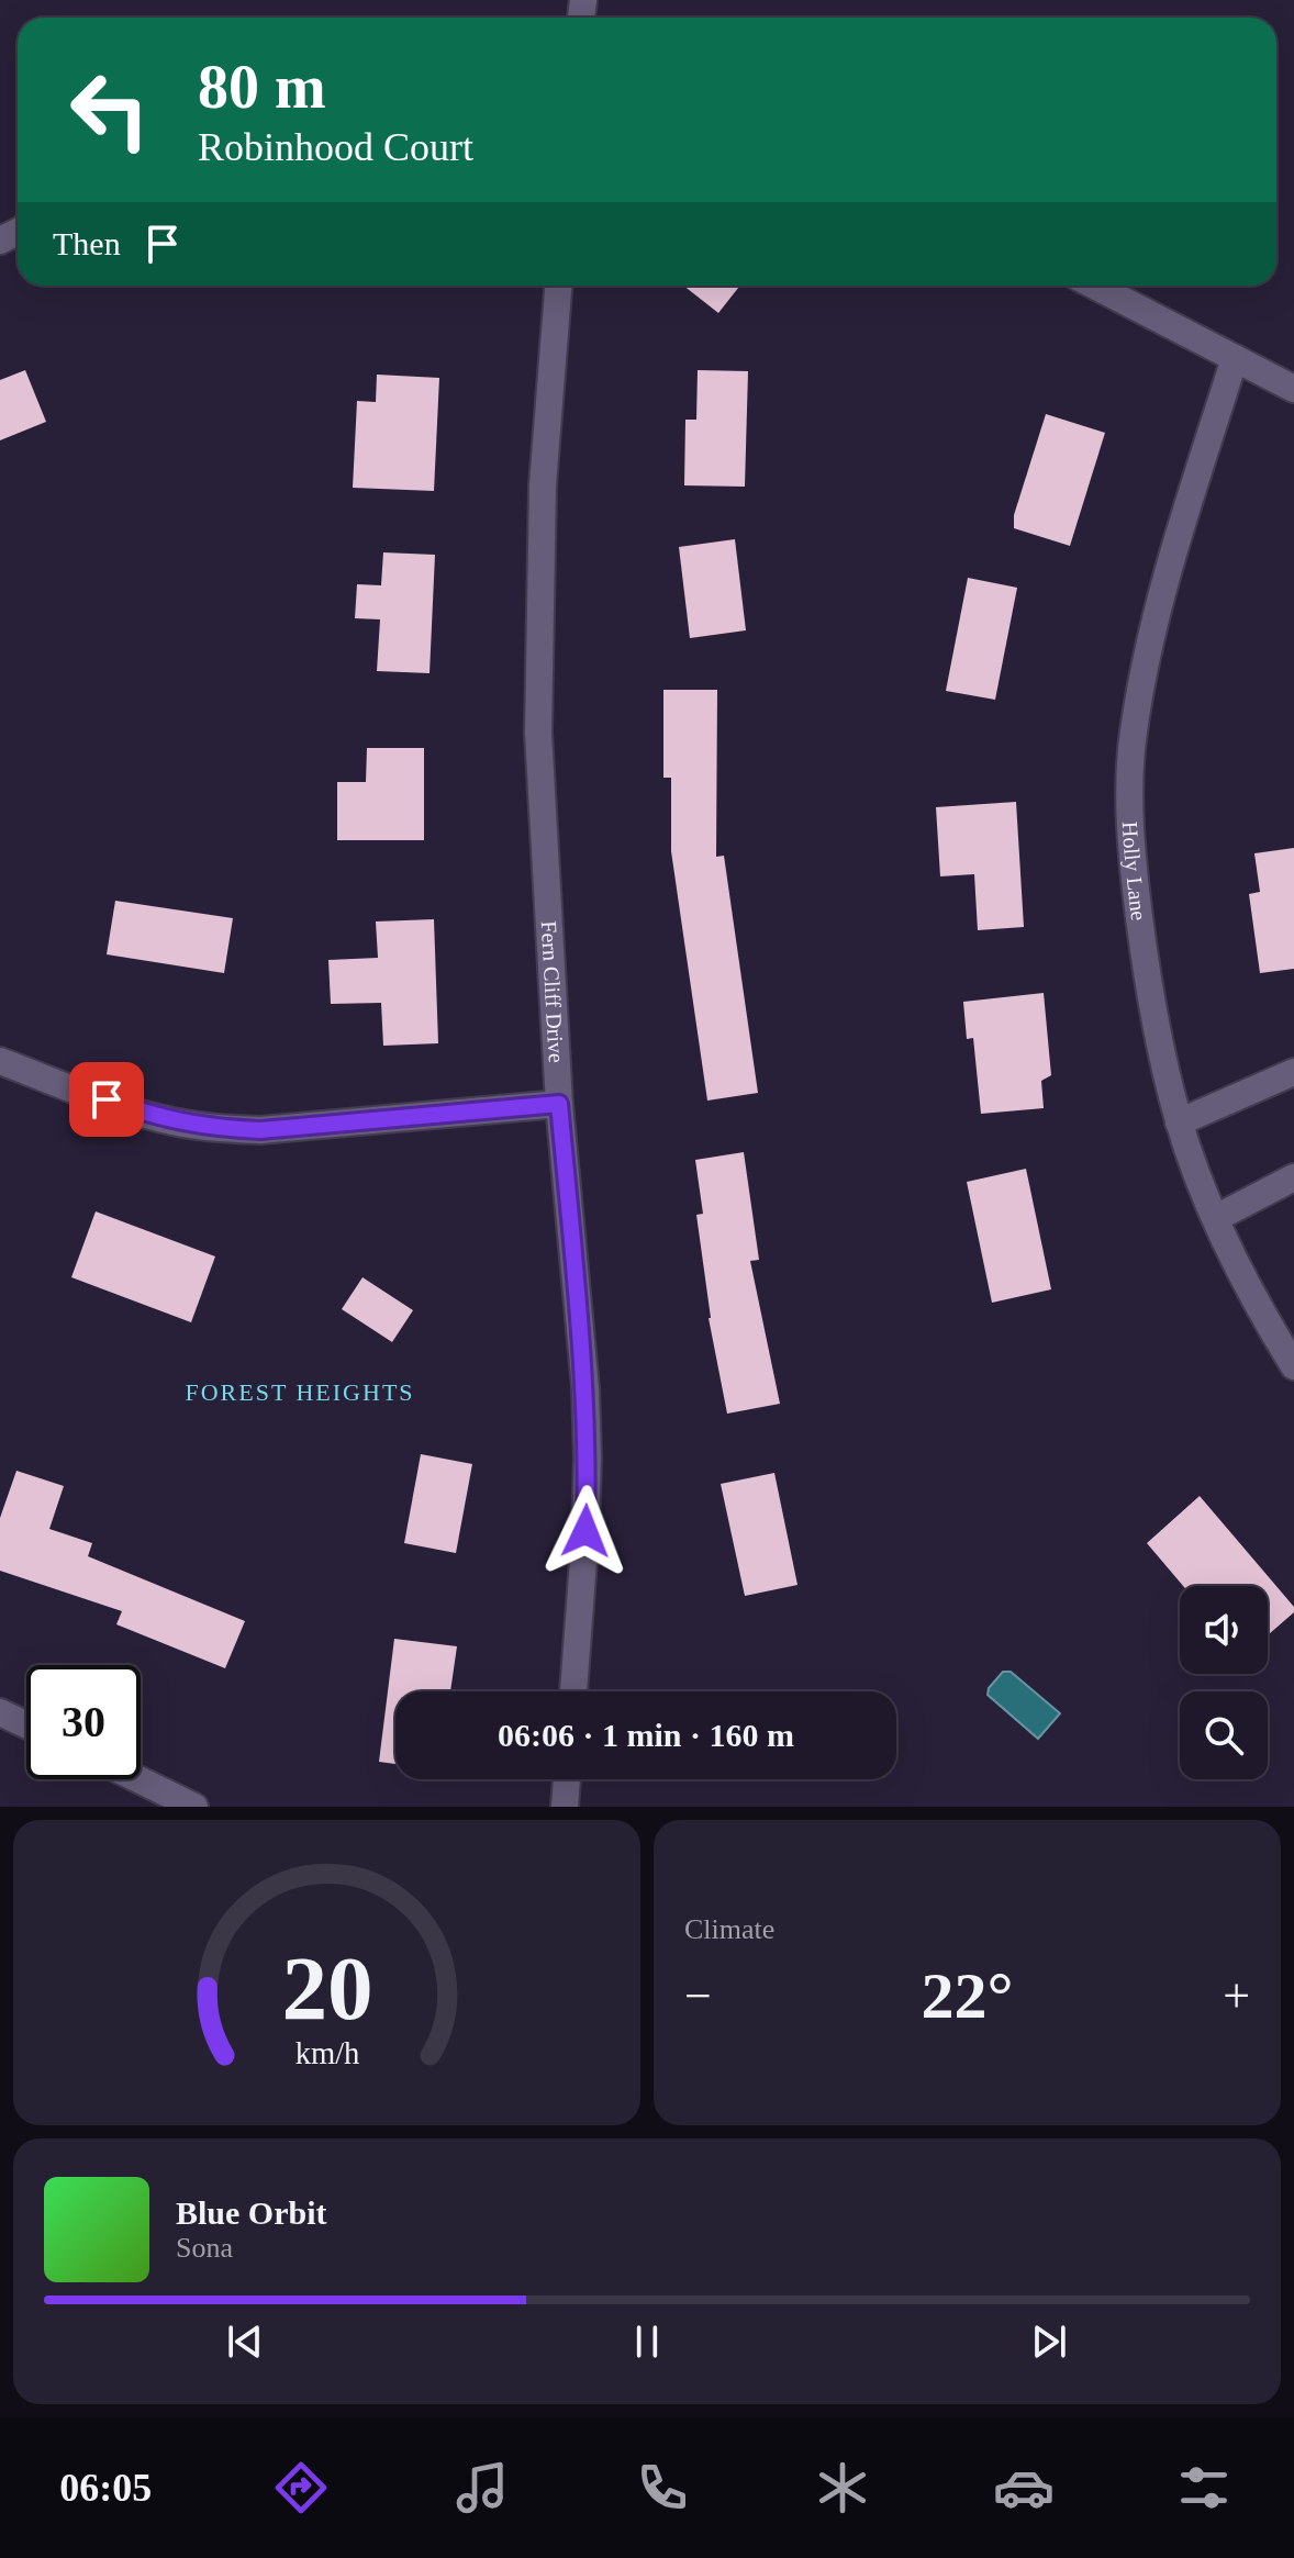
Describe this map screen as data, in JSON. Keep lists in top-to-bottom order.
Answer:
{
  "streets": {
    "street": ["Holly Lane", "Fern Cliff Drive"]
  },
  "districts": ["FOREST HEIGHTS"],
  "page": {
    "turn": ["80 m", "Robinhood Court"],
    "then": "Then",
    "limit": "30",
    "trip": "06:06 · 1 min · 160 m",
    "tile": "Climate",
    "heat": ["−", "22°", "+"],
    "song": ["Blue Orbit", "Sona"],
    "tabs": "06:05",
    "gauge": ["20", "km/h"]
  }
}
